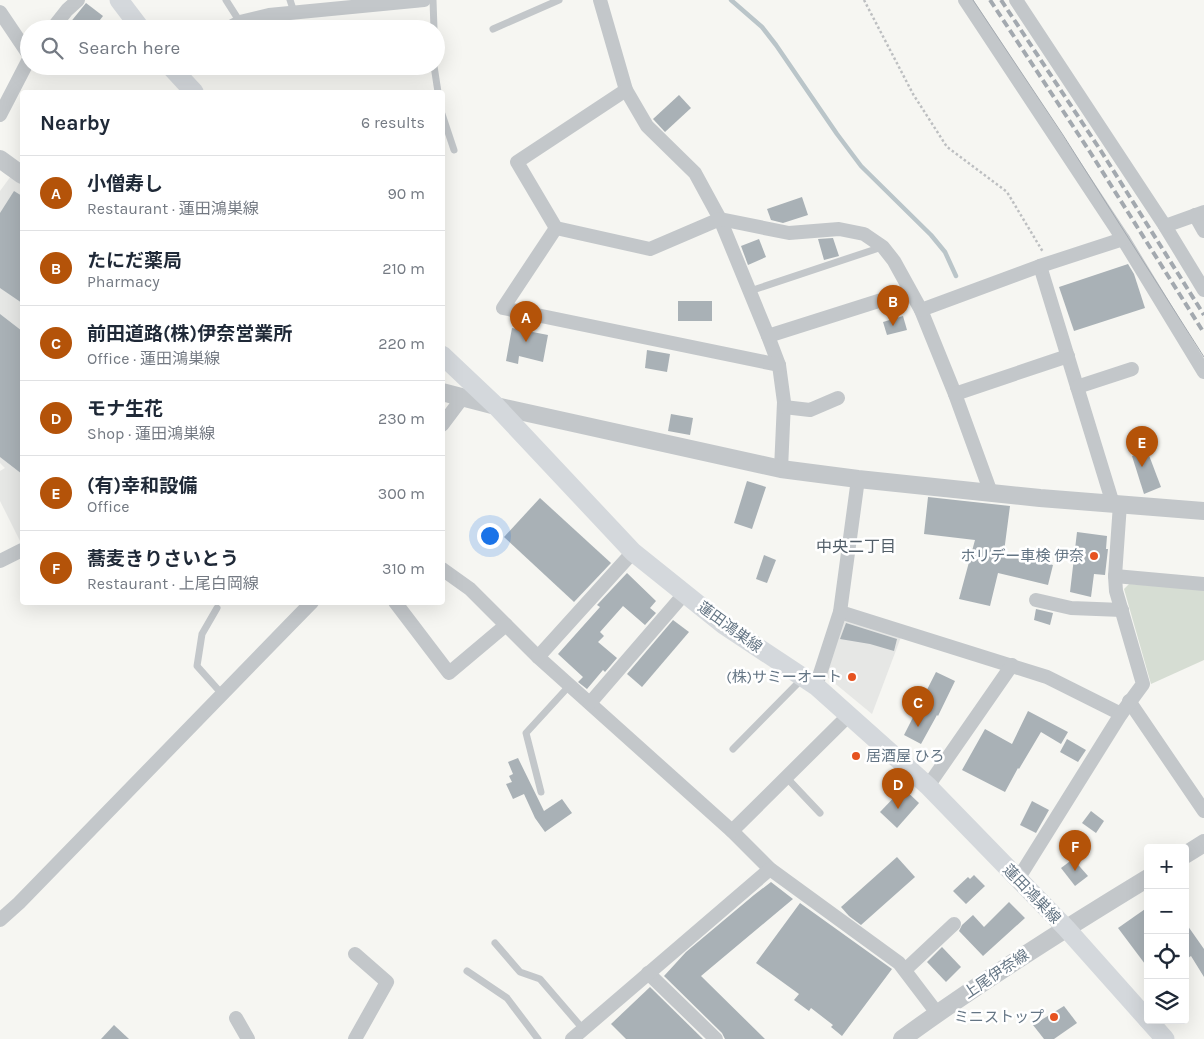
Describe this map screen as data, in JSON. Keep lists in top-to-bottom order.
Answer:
{
  "streets": {
    "main road": ["蓮田鴻巣線"],
    "street": ["上尾伊奈線"]
  },
  "crossings": [
    ["蓮田鴻巣線", "上尾伊奈線"]
  ],
  "districts": ["中央二丁目"],
  "places": [
    "ホリデー車検 伊奈",
    "(株)サミーオート",
    "居酒屋 ひろ",
    "ミニストップ"
  ],
  "page": {
    "search": "Search here",
    "heading": ["Nearby", "6 results"],
    "list": [
      {
        "mark": "A",
        "name": "小僧寿し",
        "note": "Restaurant · 蓮田鴻巣線",
        "value": "90 m"
      },
      {
        "mark": "B",
        "name": "たにだ薬局",
        "note": "Pharmacy",
        "value": "210 m"
      },
      {
        "mark": "C",
        "name": "前田道路(株)伊奈営業所",
        "note": "Office · 蓮田鴻巣線",
        "value": "220 m"
      },
      {
        "mark": "D",
        "name": "モナ生花",
        "note": "Shop · 蓮田鴻巣線",
        "value": "230 m"
      },
      {
        "mark": "E",
        "name": "(有)幸和設備",
        "note": "Office",
        "value": "300 m"
      },
      {
        "mark": "F",
        "name": "蕎麦きりさいとう",
        "note": "Restaurant · 上尾白岡線",
        "value": "310 m"
      }
    ],
    "pins": [
      "B",
      "A",
      "E",
      "C",
      "D",
      "F"
    ],
    "map_buttons": ["+", "−"]
  }
}
